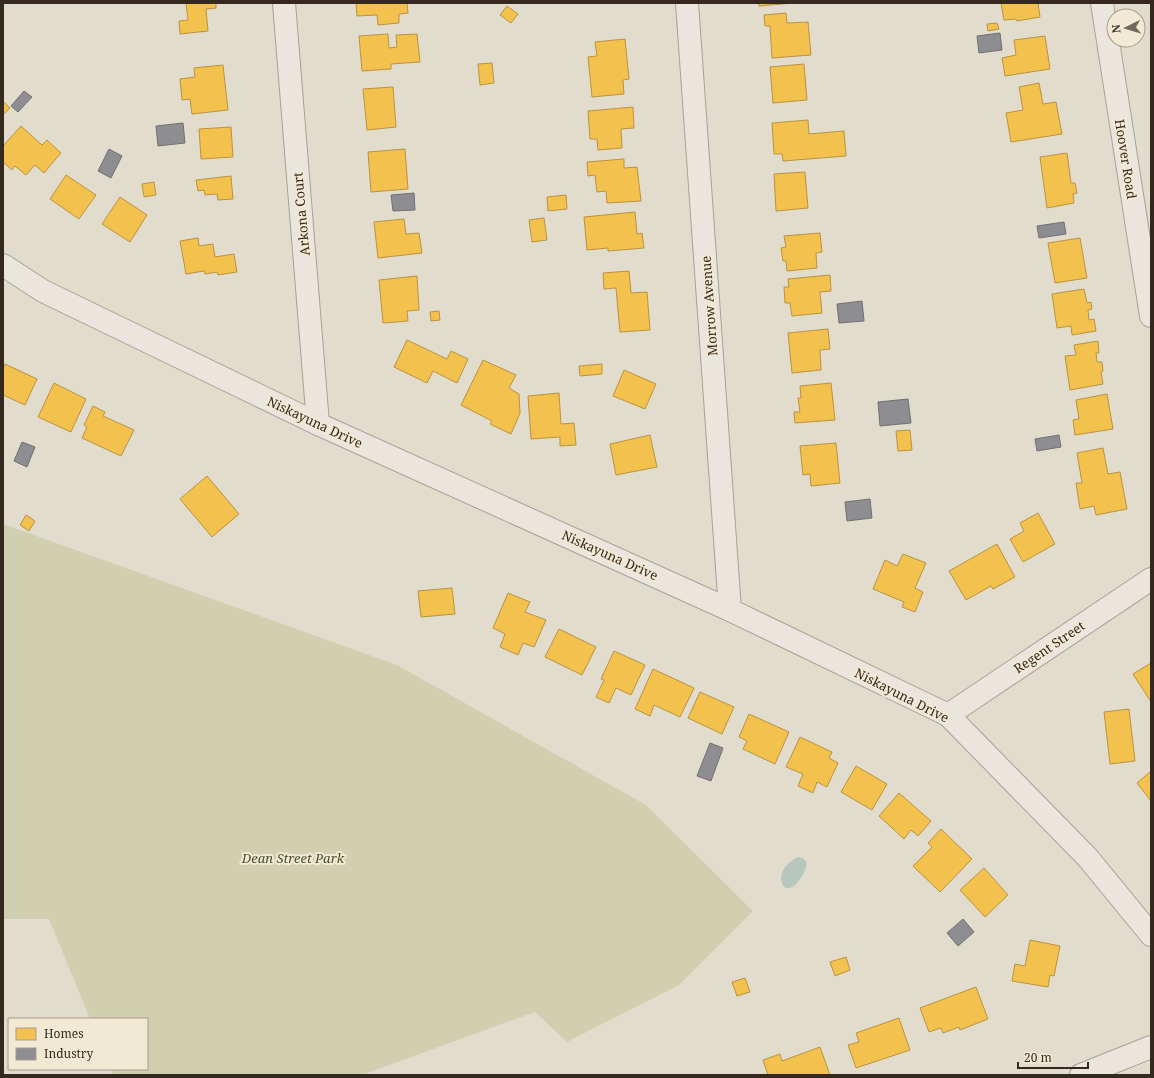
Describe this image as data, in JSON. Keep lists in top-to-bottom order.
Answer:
{
  "streets": {
    "street": [
      "Hoover Road",
      "Arkona Court",
      "Morrow Avenue",
      "Niskayuna Drive",
      "Regent Street"
    ]
  },
  "crossings": [
    ["Arkona Court", "Niskayuna Drive"],
    ["Morrow Avenue", "Niskayuna Drive"],
    ["Niskayuna Drive", "Regent Street"]
  ],
  "parks": ["Dean Street Park"],
  "legend": ["Homes", "Industry"],
  "scale_bar": "20 m",
  "north": "left"
}
